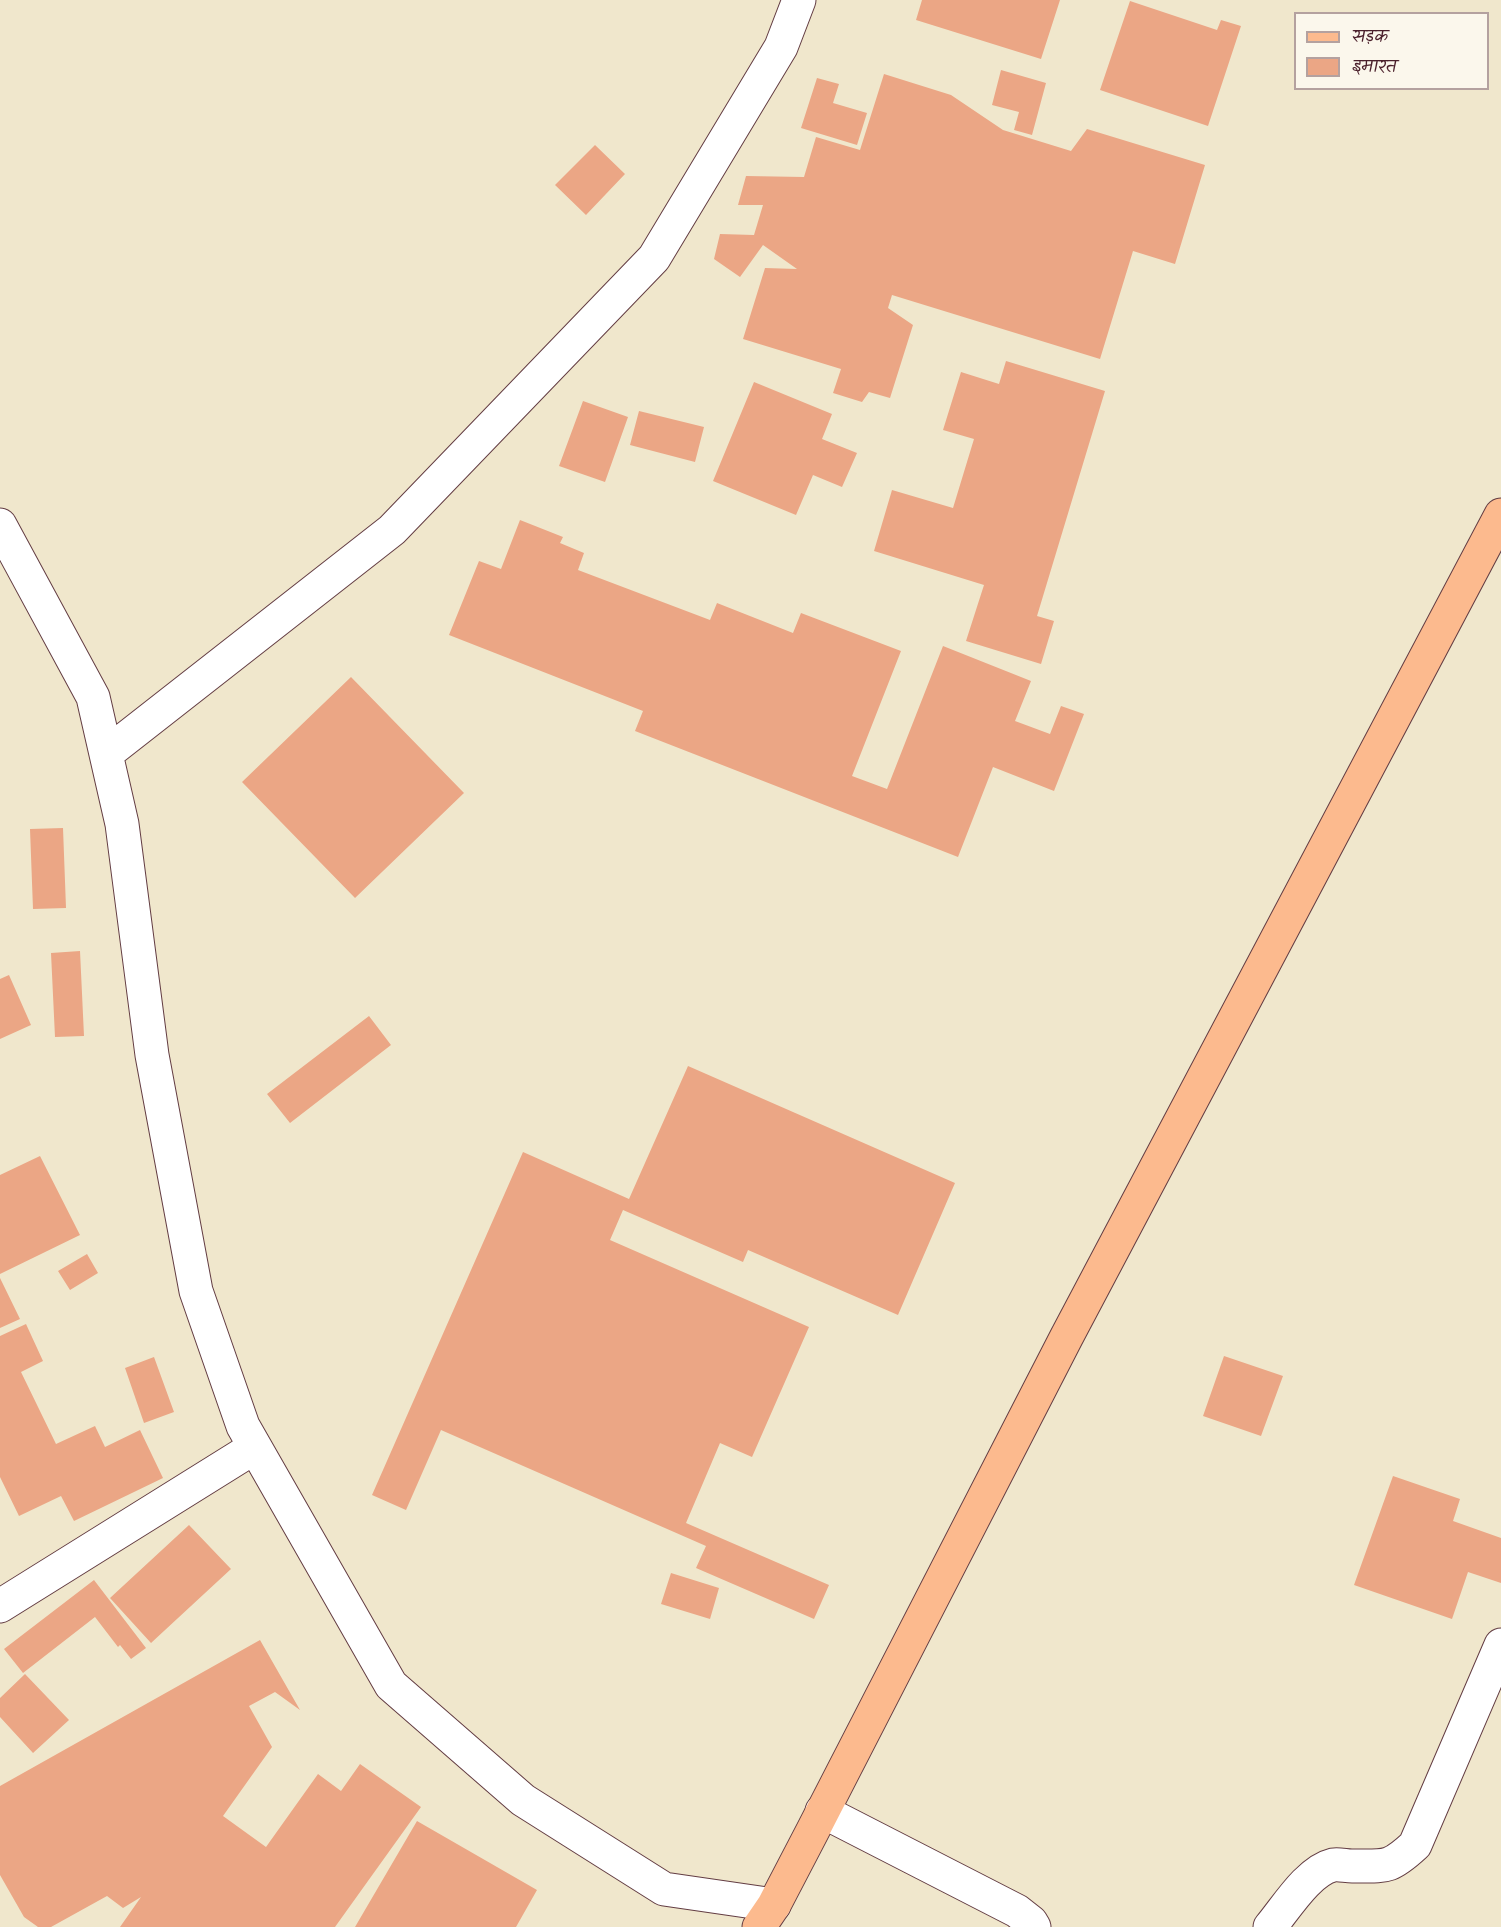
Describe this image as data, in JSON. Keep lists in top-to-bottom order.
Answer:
{
  "legend": ["सड़क", "इमारत"]
}
